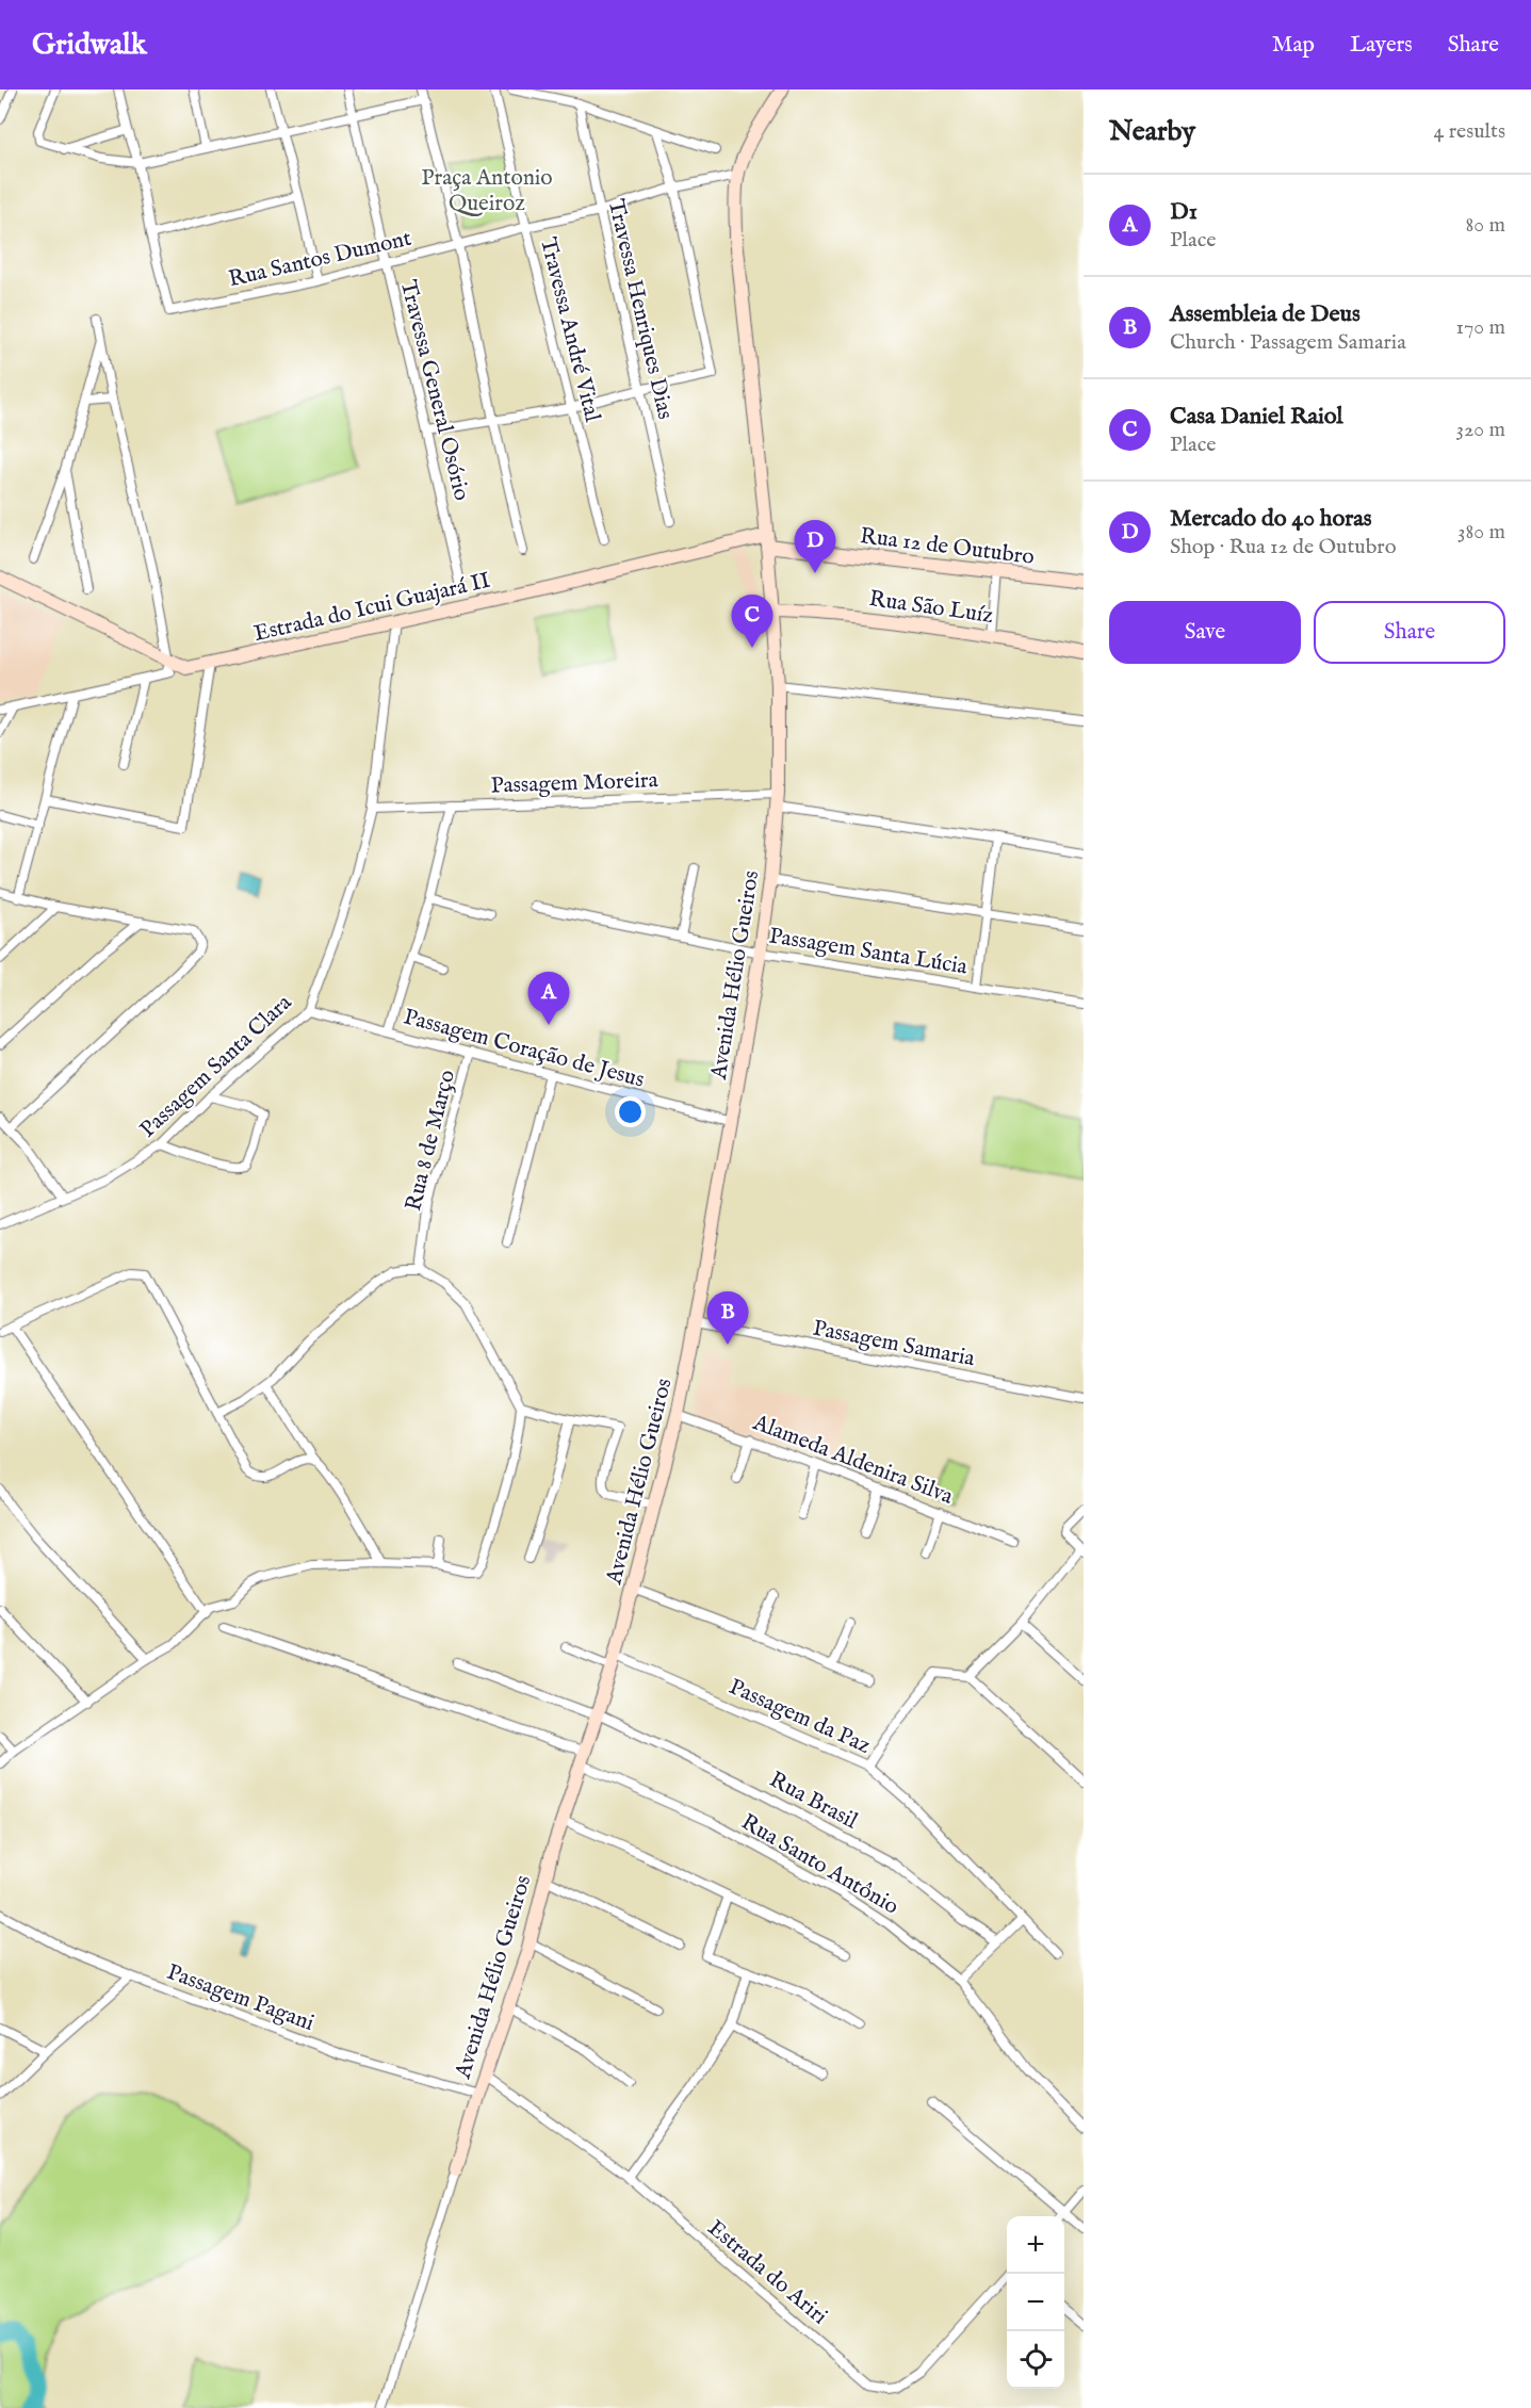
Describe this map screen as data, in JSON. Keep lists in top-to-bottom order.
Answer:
{
  "streets": {
    "main road": [
      "Rua 12 de Outubro",
      "Estrada do Icui Guajará II",
      "Rua São Luíz",
      "Avenida Hélio Gueiros"
    ],
    "street": [
      "Rua Santos Dumont",
      "Travessa Henriques Dias",
      "Travessa André Vital",
      "Travessa General Osório",
      "Passagem Moreira",
      "Passagem Santa Lúcia",
      "Passagem Coração de Jesus",
      "Passagem Santa Clara",
      "Rua 8 de Março",
      "Passagem Samaria",
      "Alameda Aldenira Silva",
      "Passagem da Paz",
      "Rua Brasil",
      "Rua Santo Antônio",
      "Passagem Pagani",
      "Estrada do Ariri"
    ]
  },
  "crossings": [
    ["Rua Santos Dumont", "Travessa Henriques Dias"],
    ["Rua Santos Dumont", "Travessa André Vital"],
    ["Rua Santos Dumont", "Travessa General Osório"],
    ["Rua Santos Dumont", "Avenida Hélio Gueiros"],
    ["Rua 12 de Outubro", "Estrada do Icui Guajará II"],
    ["Rua 12 de Outubro", "Avenida Hélio Gueiros"],
    ["Estrada do Icui Guajará II", "Avenida Hélio Gueiros"],
    ["Estrada do Icui Guajará II", "Passagem Santa Clara"],
    ["Rua São Luíz", "Avenida Hélio Gueiros"],
    ["Passagem Moreira", "Avenida Hélio Gueiros"],
    ["Passagem Moreira", "Passagem Santa Clara"],
    ["Passagem Santa Lúcia", "Avenida Hélio Gueiros"],
    ["Avenida Hélio Gueiros", "Passagem Coração de Jesus"],
    ["Avenida Hélio Gueiros", "Passagem Samaria"],
    ["Avenida Hélio Gueiros", "Alameda Aldenira Silva"],
    ["Avenida Hélio Gueiros", "Passagem da Paz"],
    ["Avenida Hélio Gueiros", "Rua Brasil"],
    ["Avenida Hélio Gueiros", "Rua Santo Antônio"],
    ["Avenida Hélio Gueiros", "Passagem Pagani"],
    ["Avenida Hélio Gueiros", "Estrada do Ariri"],
    ["Passagem Coração de Jesus", "Passagem Santa Clara"],
    ["Passagem Coração de Jesus", "Rua 8 de Março"]
  ],
  "parks": ["Praça Antonio Queiroz"],
  "page": {
    "header": "Gridwalk",
    "nav": ["Map", "Layers", "Share"],
    "heading": ["Nearby", "4 results"],
    "list": [
      {
        "mark": "A",
        "name": "D1",
        "note": "Place",
        "value": "80 m"
      },
      {
        "mark": "B",
        "name": "Assembleia de Deus",
        "note": "Church · Passagem Samaria",
        "value": "170 m"
      },
      {
        "mark": "C",
        "name": "Casa Daniel Raiol",
        "note": "Place",
        "value": "320 m"
      },
      {
        "mark": "D",
        "name": "Mercado do 40 horas",
        "note": "Shop · Rua 12 de Outubro",
        "value": "380 m"
      }
    ],
    "pins": [
      "D",
      "C",
      "A",
      "B"
    ],
    "buttons": ["Save", "Share"],
    "map_buttons": ["+", "−"]
  }
}
